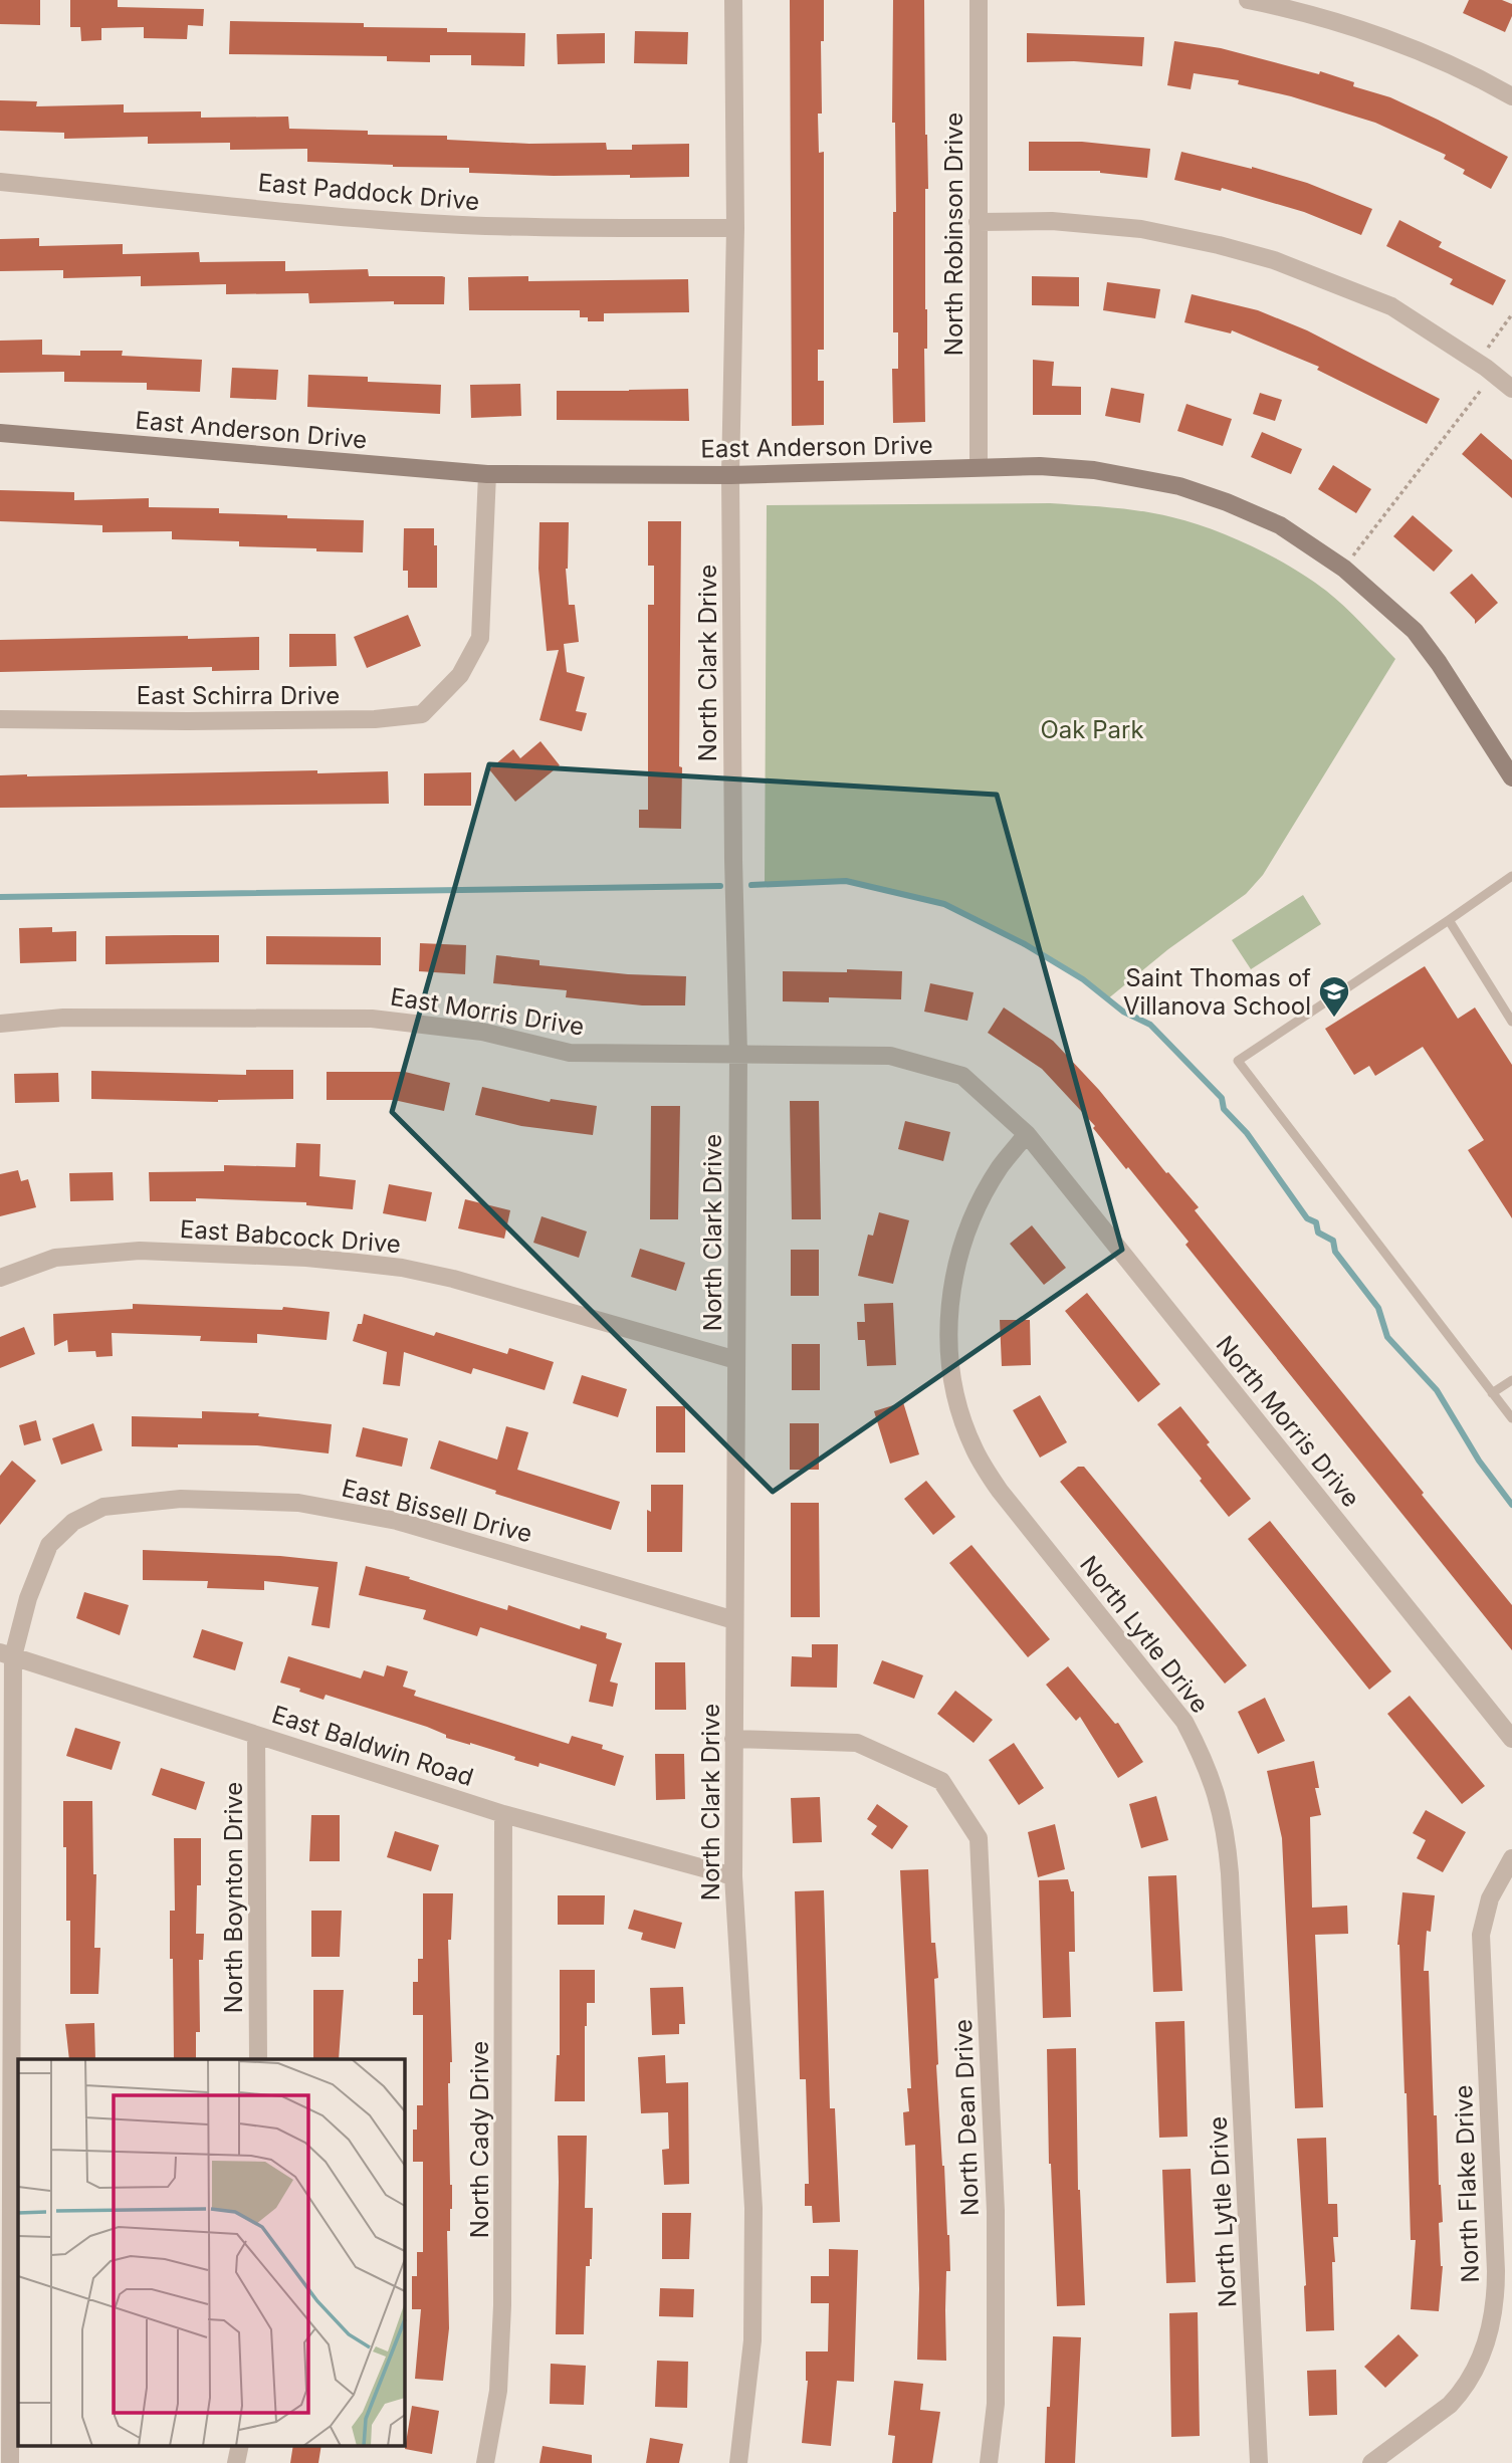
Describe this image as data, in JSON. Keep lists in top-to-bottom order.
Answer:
{
  "streets": {
    "street": [
      "East Paddock Drive",
      "North Robinson Drive",
      "East Anderson Drive",
      "North Clark Drive",
      "East Schirra Drive",
      "East Morris Drive",
      "East Babcock Drive",
      "North Morris Drive",
      "East Bissell Drive",
      "North Lytle Drive",
      "East Baldwin Road",
      "North Boynton Drive",
      "North Dean Drive",
      "North Cady Drive",
      "North Flake Drive"
    ]
  },
  "crossings": [
    ["East Paddock Drive", "North Clark Drive"],
    ["North Robinson Drive", "East Anderson Drive"],
    ["East Anderson Drive", "North Clark Drive"],
    ["East Anderson Drive", "East Schirra Drive"],
    ["North Clark Drive", "East Morris Drive"],
    ["North Clark Drive", "East Babcock Drive"],
    ["North Clark Drive", "East Bissell Drive"],
    ["North Clark Drive", "East Baldwin Road"],
    ["North Clark Drive", "North Dean Drive"],
    ["East Morris Drive", "North Morris Drive"],
    ["East Morris Drive", "North Lytle Drive"],
    ["North Morris Drive", "North Lytle Drive"],
    ["East Bissell Drive", "East Baldwin Road"],
    ["East Baldwin Road", "North Boynton Drive"],
    ["East Baldwin Road", "North Cady Drive"]
  ],
  "parks": ["Oak Park"],
  "places": {
    "school or university": ["Saint Thomas of Villanova School"]
  }
}
